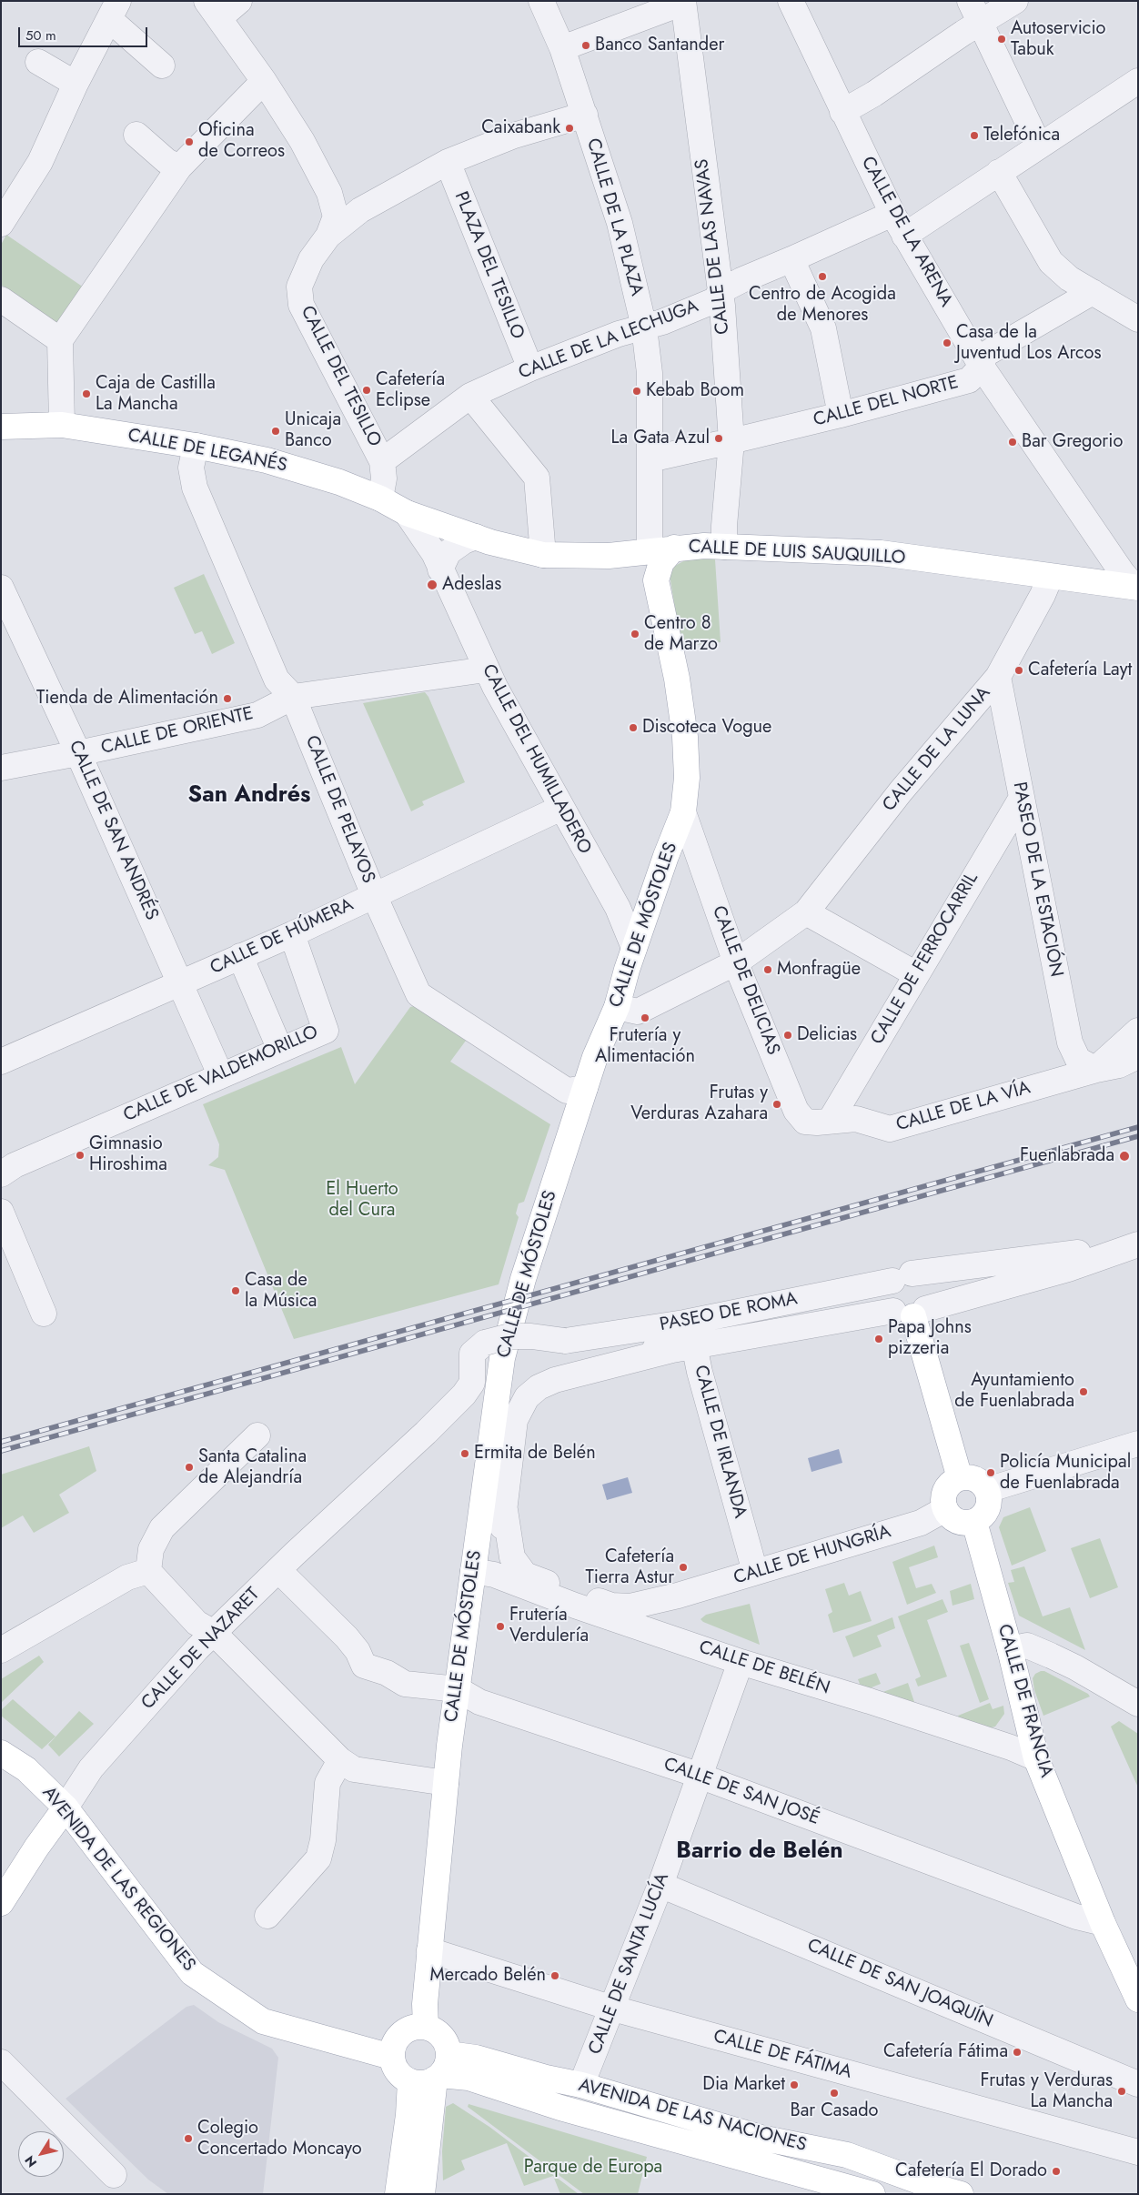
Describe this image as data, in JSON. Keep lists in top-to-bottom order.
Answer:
{
  "streets": {
    "main road": [
      "CALLE DE LEGANÉS",
      "CALLE DE LUIS SAUQUILLO",
      "CALLE DE MÓSTOLES",
      "CALLE DE NAZARET",
      "CALLE DE FRANCIA",
      "AVENIDA DE LAS REGIONES",
      "AVENIDA DE LAS NACIONES"
    ],
    "street": [
      "CALLE DE LA PLAZA",
      "CALLE DE LA ARENA",
      "CALLE DE LAS NAVAS",
      "PLAZA DEL TESILLO",
      "CALLE DE LA LECHUGA",
      "CALLE DEL TESILLO",
      "CALLE DEL NORTE",
      "CALLE DE ORIENTE",
      "CALLE DE LA LUNA",
      "CALLE DEL HUMILLADERO",
      "CALLE DE PELAYOS",
      "CALLE DE SAN ANDRÉS",
      "PASEO DE LA ESTACIÓN",
      "CALLE DE HÚMERA",
      "CALLE DE FERROCARRIL",
      "CALLE DE DELICIAS",
      "CALLE DE VALDEMORILLO",
      "CALLE DE LA VÍA",
      "PASEO DE ROMA",
      "CALLE DE IRLANDA",
      "CALLE DE HUNGRÍA",
      "CALLE DE BELÉN",
      "CALLE DE SAN JOSÉ",
      "CALLE DE SANTA LUCÍA",
      "CALLE DE SAN JOAQUÍN",
      "CALLE DE FÁTIMA"
    ]
  },
  "crossings": [
    ["CALLE DE LA PLAZA", "CALLE DE LA LECHUGA"],
    ["CALLE DE LA PLAZA", "CALLE DEL NORTE"],
    ["CALLE DE LA PLAZA", "CALLE DE LUIS SAUQUILLO"],
    ["CALLE DE LA ARENA", "CALLE DE LA LECHUGA"],
    ["CALLE DE LA ARENA", "CALLE DEL NORTE"],
    ["CALLE DE LA ARENA", "CALLE DE LUIS SAUQUILLO"],
    ["CALLE DE LAS NAVAS", "CALLE DE LA LECHUGA"],
    ["CALLE DE LAS NAVAS", "CALLE DEL NORTE"],
    ["CALLE DE LAS NAVAS", "CALLE DE LUIS SAUQUILLO"],
    ["PLAZA DEL TESILLO", "CALLE DE LA LECHUGA"],
    ["CALLE DE LA LECHUGA", "CALLE DEL TESILLO"],
    ["CALLE DEL TESILLO", "CALLE DE LEGANÉS"],
    ["CALLE DE LEGANÉS", "CALLE DE LUIS SAUQUILLO"],
    ["CALLE DE LEGANÉS", "CALLE DEL HUMILLADERO"],
    ["CALLE DE LEGANÉS", "CALLE DE PELAYOS"],
    ["CALLE DE LUIS SAUQUILLO", "CALLE DE LA LUNA"],
    ["CALLE DE LUIS SAUQUILLO", "CALLE DEL HUMILLADERO"],
    ["CALLE DE LUIS SAUQUILLO", "CALLE DE MÓSTOLES"],
    ["CALLE DE ORIENTE", "CALLE DEL HUMILLADERO"],
    ["CALLE DE ORIENTE", "CALLE DE PELAYOS"],
    ["CALLE DE ORIENTE", "CALLE DE SAN ANDRÉS"],
    ["CALLE DE LA LUNA", "PASEO DE LA ESTACIÓN"],
    ["CALLE DE LA LUNA", "CALLE DE MÓSTOLES"],
    ["CALLE DE LA LUNA", "CALLE DE DELICIAS"],
    ["CALLE DEL HUMILLADERO", "CALLE DE MÓSTOLES"],
    ["CALLE DEL HUMILLADERO", "CALLE DE HÚMERA"],
    ["CALLE DE PELAYOS", "CALLE DE MÓSTOLES"],
    ["CALLE DE PELAYOS", "CALLE DE HÚMERA"],
    ["CALLE DE SAN ANDRÉS", "CALLE DE HÚMERA"],
    ["CALLE DE SAN ANDRÉS", "CALLE DE VALDEMORILLO"],
    ["PASEO DE LA ESTACIÓN", "CALLE DE FERROCARRIL"],
    ["PASEO DE LA ESTACIÓN", "CALLE DE LA VÍA"],
    ["CALLE DE MÓSTOLES", "CALLE DE DELICIAS"],
    ["CALLE DE MÓSTOLES", "CALLE DE BELÉN"],
    ["CALLE DE MÓSTOLES", "CALLE DE SAN JOSÉ"],
    ["CALLE DE MÓSTOLES", "AVENIDA DE LAS REGIONES"],
    ["CALLE DE MÓSTOLES", "CALLE DE FÁTIMA"],
    ["CALLE DE MÓSTOLES", "AVENIDA DE LAS NACIONES"],
    ["CALLE DE HÚMERA", "CALLE DE VALDEMORILLO"],
    ["CALLE DE FERROCARRIL", "CALLE DE DELICIAS"],
    ["CALLE DE FERROCARRIL", "CALLE DE LA VÍA"],
    ["CALLE DE DELICIAS", "CALLE DE LA VÍA"],
    ["PASEO DE ROMA", "CALLE DE IRLANDA"],
    ["PASEO DE ROMA", "CALLE DE NAZARET"],
    ["CALLE DE IRLANDA", "CALLE DE HUNGRÍA"],
    ["CALLE DE HUNGRÍA", "CALLE DE FRANCIA"],
    ["CALLE DE NAZARET", "AVENIDA DE LAS REGIONES"],
    ["CALLE DE BELÉN", "CALLE DE FRANCIA"],
    ["CALLE DE BELÉN", "CALLE DE SANTA LUCÍA"],
    ["CALLE DE FRANCIA", "CALLE DE SAN JOSÉ"],
    ["CALLE DE SAN JOSÉ", "CALLE DE SANTA LUCÍA"],
    ["AVENIDA DE LAS REGIONES", "AVENIDA DE LAS NACIONES"],
    ["CALLE DE SANTA LUCÍA", "CALLE DE SAN JOAQUÍN"],
    ["CALLE DE SANTA LUCÍA", "CALLE DE FÁTIMA"],
    ["CALLE DE SANTA LUCÍA", "AVENIDA DE LAS NACIONES"]
  ],
  "districts": ["San Andrés", "Barrio de Belén"],
  "parks": ["El Huerto del Cura", "Parque de Europa"],
  "places": [
    "Autoservicio Tabuk",
    "Banco Santander",
    "Caixabank",
    "Telefónica",
    "Oficina de Correos",
    "Centro de Acogida de Menores",
    "Casa de la Juventud Los Arcos",
    "Cafetería Eclipse",
    "Kebab Boom",
    "Caja de Castilla La Mancha",
    "Unicaja Banco",
    "La Gata Azul",
    "Bar Gregorio",
    "Adeslas",
    "Centro 8 de Marzo",
    "Cafetería Layt",
    "Tienda de Alimentación",
    "Discoteca Vogue",
    "Monfragüe",
    "Frutería y Alimentación",
    "Delicias",
    "Frutas y Verduras Azahara",
    "Gimnasio Hiroshima",
    "Fuenlabrada",
    "Casa de la Música",
    "Papa Johns pizzeria",
    "Ayuntamiento de Fuenlabrada",
    "Ermita de Belén",
    "Santa Catalina de Alejandría",
    "Policía Municipal de Fuenlabrada",
    "Cafetería Tierra Astur",
    "Frutería Verdulería",
    "Mercado Belén",
    "Cafetería Fátima",
    "Dia Market",
    "Frutas y Verduras La Mancha",
    "Bar Casado",
    "Colegio Concertado Moncayo",
    "Cafetería El Dorado"
  ],
  "scale_bar": "50 m",
  "north": "bottom left"
}
